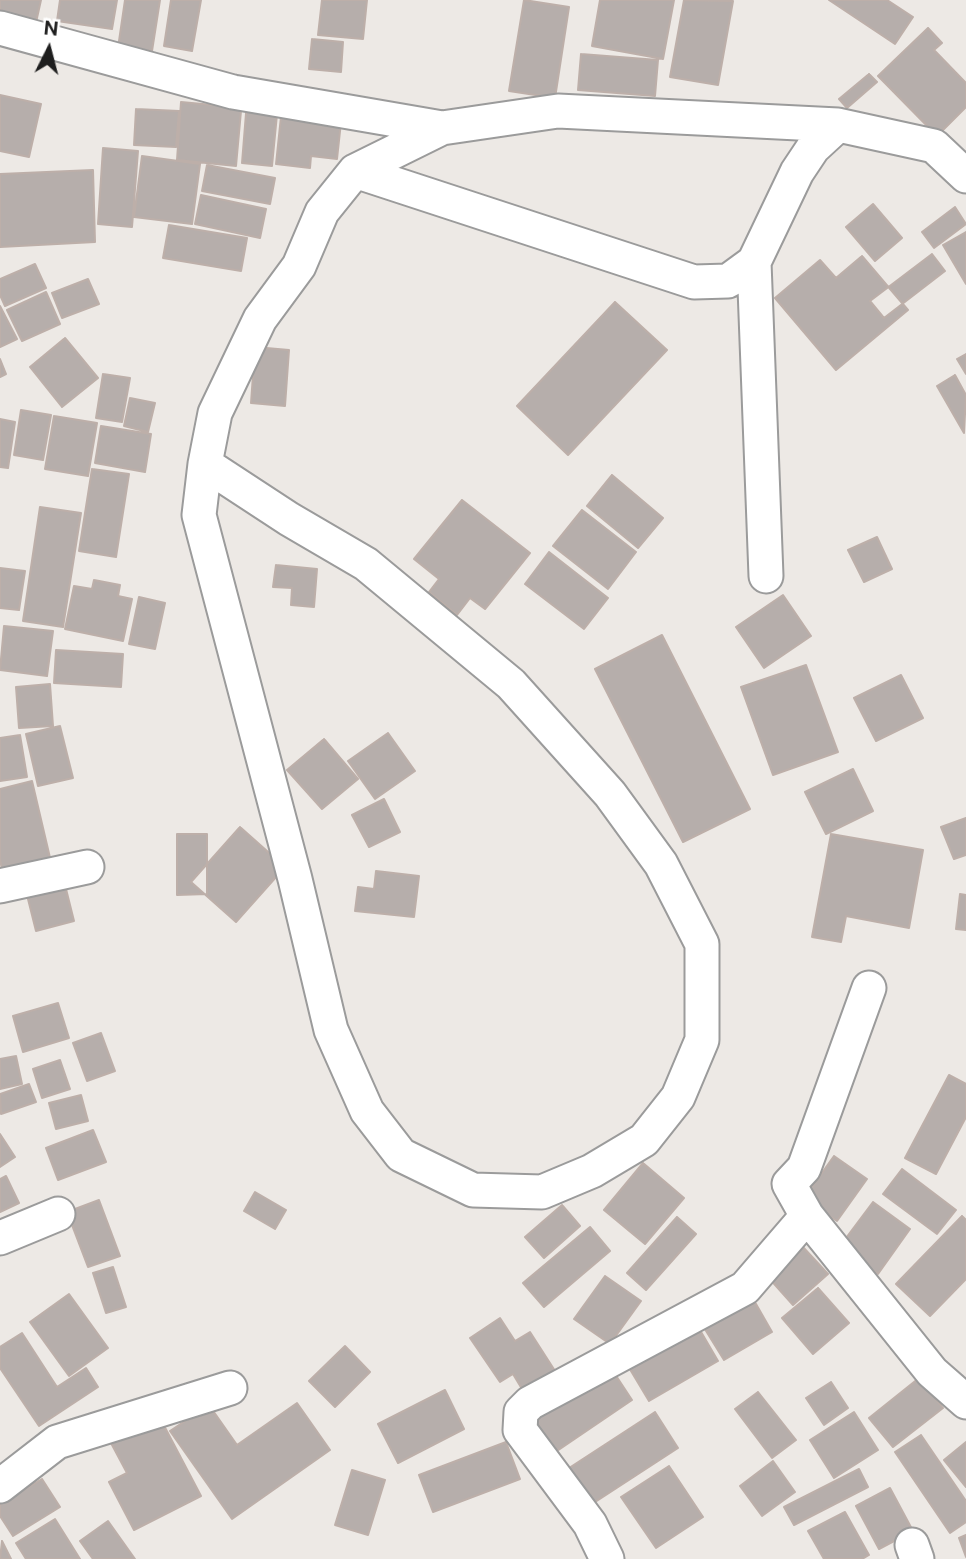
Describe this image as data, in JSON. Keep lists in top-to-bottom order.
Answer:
{
  "north": "top"
}
